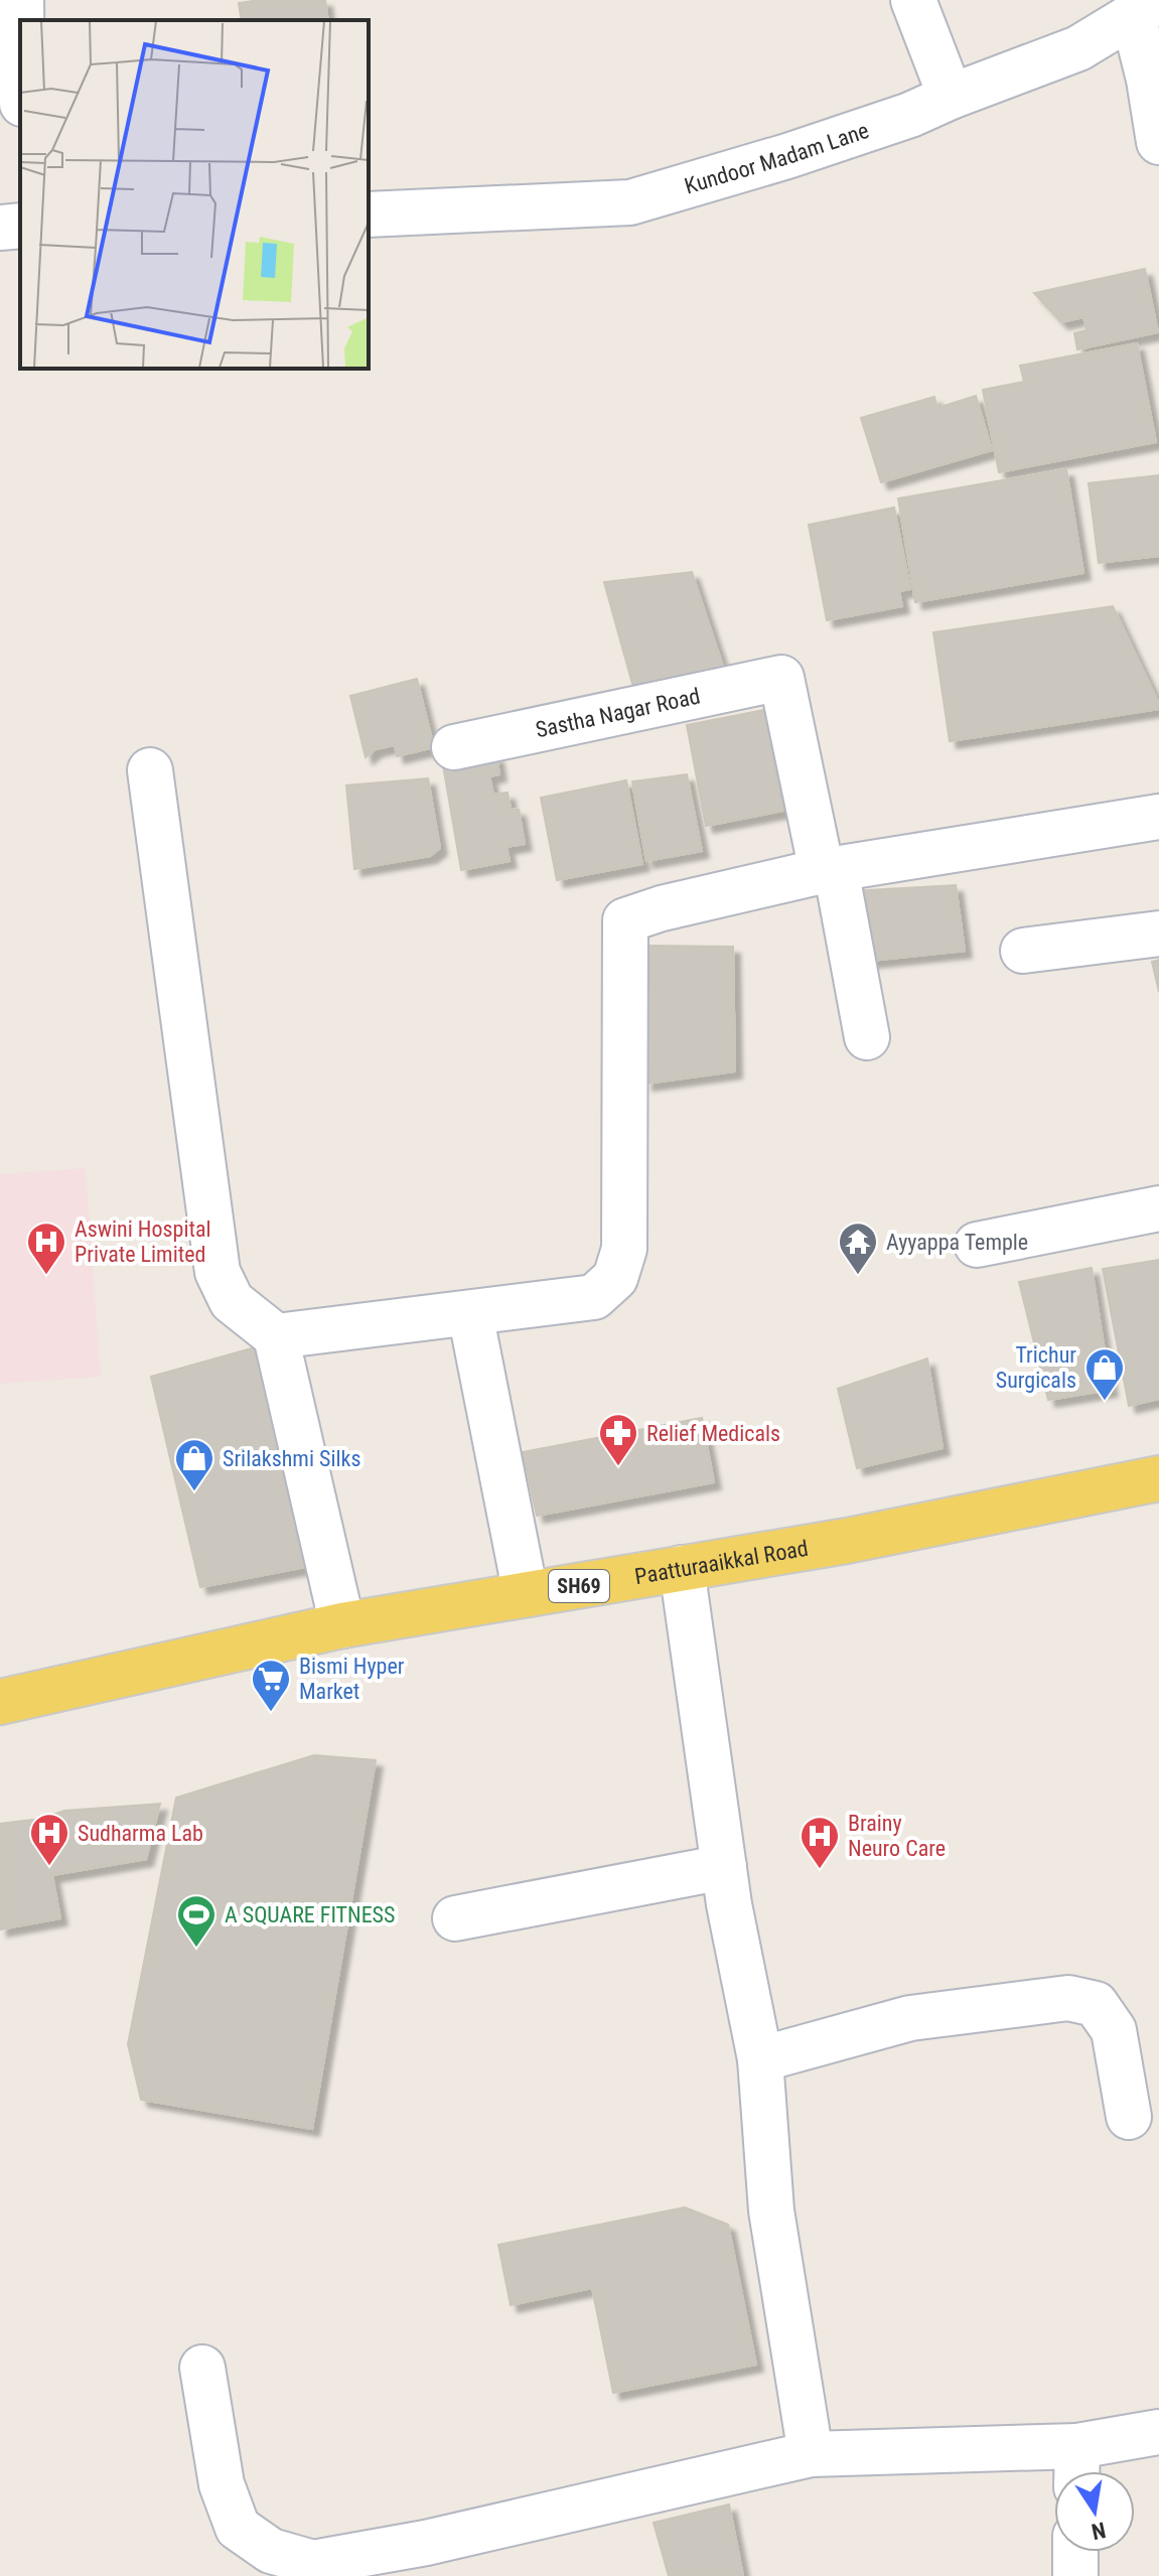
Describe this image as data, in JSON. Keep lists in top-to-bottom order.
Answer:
{
  "streets": {
    "main road": ["Paatturaaikkal Road", "SH69"],
    "street": ["Kundoor Madam Lane", "Sastha Nagar Road"]
  },
  "places": {
    "hospital": ["Aswini Hospital Private Limited", "Sudharma Lab", "Brainy Neuro Care"],
    "temple": ["Ayyappa Temple"],
    "shop": ["Trichur Surgicals", "Srilakshmi Silks"],
    "pharmacy": ["Relief Medicals"],
    "supermarket": ["Bismi Hyper Market"],
    "sports": ["A SQUARE FITNESS"]
  },
  "north": "bottom"
}
